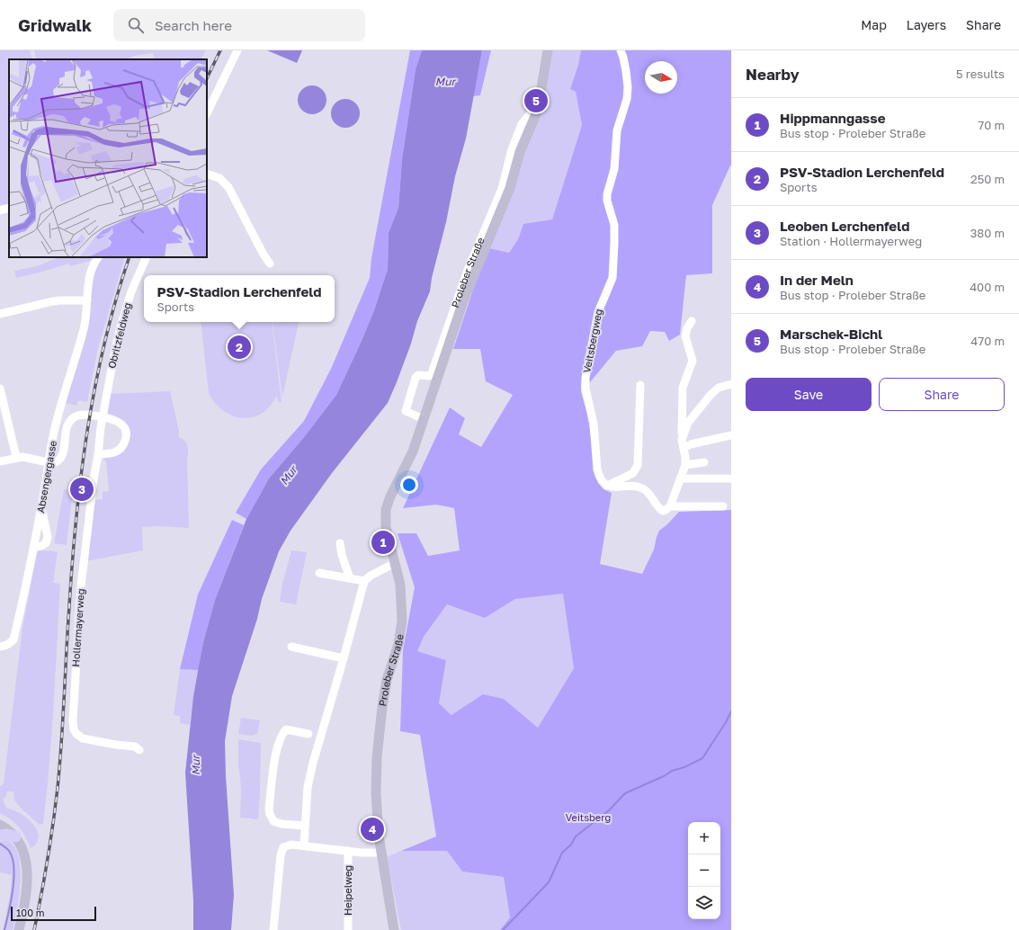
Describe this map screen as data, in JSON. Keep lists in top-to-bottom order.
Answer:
{
  "streets": {
    "main road": ["Proleber Straße"],
    "street": [
      "Obritzfeldweg",
      "Veitsbergweg",
      "Absengergasse",
      "Hollermayerweg",
      "Heipelweg"
    ]
  },
  "crossings": [
    ["Obritzfeldweg", "Hollermayerweg"]
  ],
  "water": ["Mur"],
  "parks": ["Veitsberg"],
  "scale_bar": "100 m",
  "north": "right",
  "page": {
    "header": "Gridwalk",
    "search": "Search here",
    "nav": ["Map", "Layers", "Share"],
    "heading": ["Nearby", "5 results"],
    "pins": [
      "5",
      "2",
      "3",
      "1",
      "4"
    ],
    "list": [
      {
        "mark": "1",
        "name": "Hippmanngasse",
        "note": "Bus stop · Proleber Straße",
        "value": "70 m"
      },
      {
        "mark": "2",
        "name": "PSV-Stadion Lerchenfeld",
        "note": "Sports",
        "value": "250 m"
      },
      {
        "mark": "3",
        "name": "Leoben Lerchenfeld",
        "note": "Station · Hollermayerweg",
        "value": "380 m"
      },
      {
        "mark": "4",
        "name": "In der Meln",
        "note": "Bus stop · Proleber Straße",
        "value": "400 m"
      },
      {
        "mark": "5",
        "name": "Marschek-Bichl",
        "note": "Bus stop · Proleber Straße",
        "value": "470 m"
      }
    ],
    "popup": ["PSV-Stadion Lerchenfeld", "Sports"],
    "buttons": ["Save", "Share"],
    "map_buttons": ["+", "−"],
    "scale": "100 m"
  }
}
